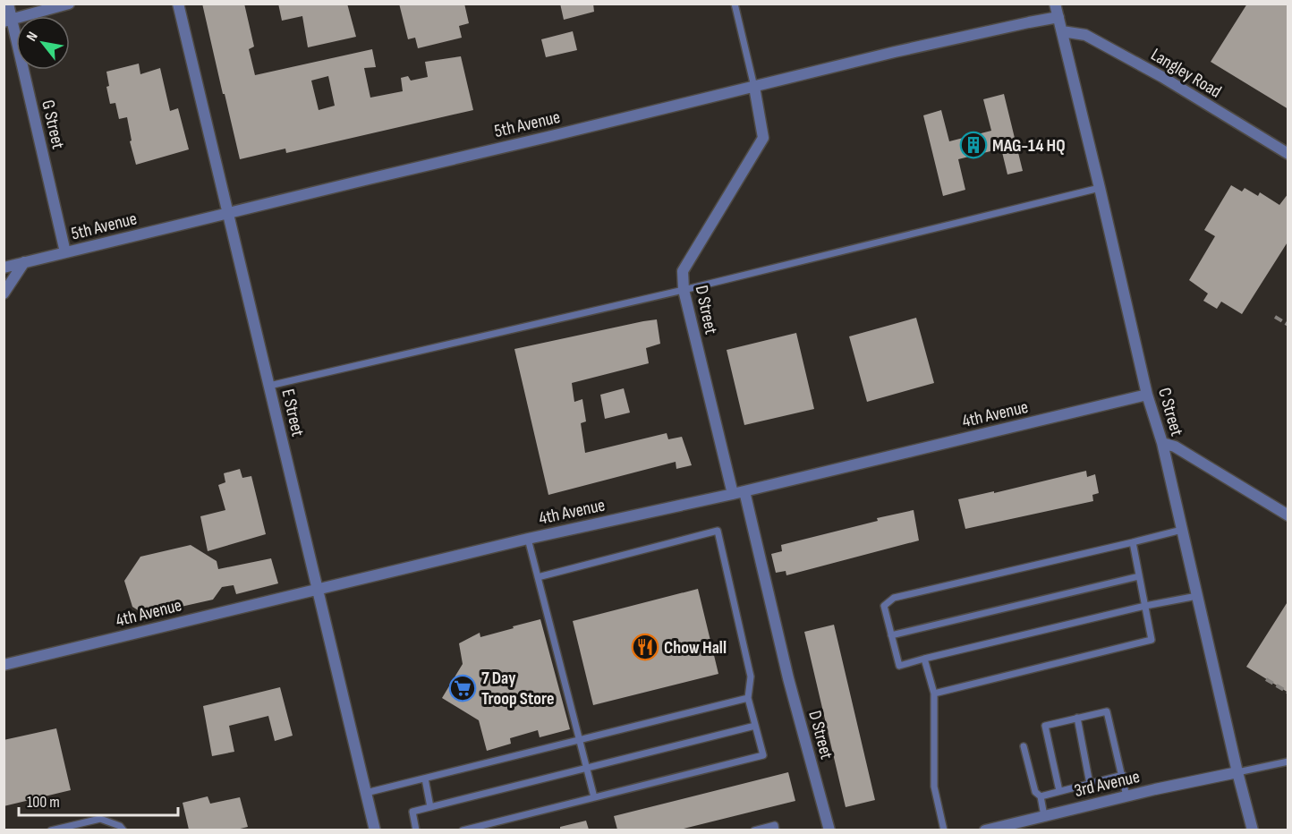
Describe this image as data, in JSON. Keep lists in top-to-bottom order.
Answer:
{
  "streets": {
    "street": [
      "Langley Road",
      "5th Avenue",
      "G Street",
      "D Street",
      "C Street",
      "E Street",
      "4th Avenue",
      "3rd Avenue"
    ]
  },
  "crossings": [
    ["Langley Road", "C Street"],
    ["5th Avenue", "G Street"],
    ["5th Avenue", "D Street"],
    ["5th Avenue", "C Street"],
    ["5th Avenue", "E Street"],
    ["D Street", "4th Avenue"],
    ["C Street", "4th Avenue"],
    ["C Street", "3rd Avenue"],
    ["E Street", "4th Avenue"]
  ],
  "places": {
    "building": ["MAG-14 HQ"],
    "restaurant": ["Chow Hall"],
    "supermarket": ["7 Day Troop Store"]
  },
  "scale_bar": "100 m",
  "north": "top left"
}
